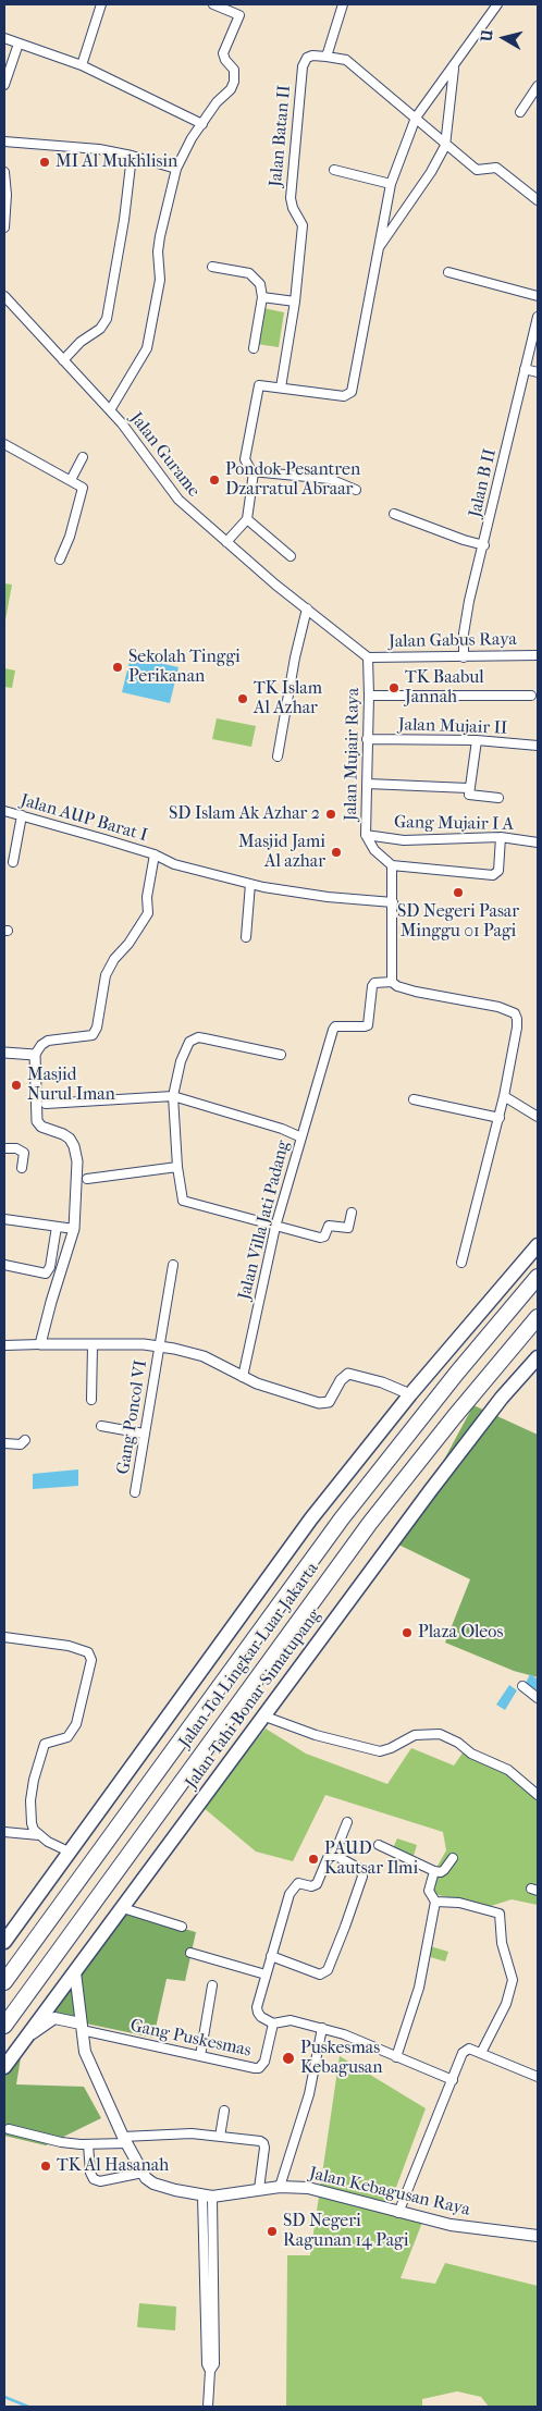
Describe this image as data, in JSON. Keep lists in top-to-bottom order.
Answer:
{
  "streets": {
    "highway": ["Jalan Tol Lingkar Luar Jakarta", "Jalan Tahi Bonar Simatupang"],
    "main road": ["Jalan Kebagusan Raya"],
    "street": [
      "Jalan Batan II",
      "Jalan Gurame",
      "Jalan B II",
      "Jalan Gabus Raya",
      "Jalan Mujair II",
      "Jalan Mujair Raya",
      "Jalan AUP Barat I",
      "Gang Mujair I A",
      "Jalan Villa Jati Padang",
      "Gang Poncol VI",
      "Gang Puskesmas"
    ]
  },
  "crossings": [
    ["Jalan Gurame", "Jalan Gabus Raya"],
    ["Jalan Gurame", "Jalan Mujair Raya"],
    ["Jalan B II", "Jalan Gabus Raya"],
    ["Jalan Gabus Raya", "Jalan Mujair Raya"],
    ["Jalan Mujair II", "Jalan Mujair Raya"],
    ["Jalan Mujair Raya", "Gang Mujair I A"],
    ["Jalan Tahi Bonar Simatupang", "Jalan Kebagusan Raya"],
    ["Gang Puskesmas", "Jalan Kebagusan Raya"]
  ],
  "places": [
    "MI Al Mukhlisin",
    "Pondok Pesantren Dzarratul Abraar",
    "Sekolah Tinggi Perikanan",
    "TK Baabul Jannah",
    "TK Islam Al Azhar",
    "SD Islam Ak Azhar 2",
    "Masjid Jami Al azhar",
    "SD Negeri Pasar Minggu 01 Pagi",
    "Masjid Nurul Iman",
    "Plaza Oleos",
    "PAUD Kautsar Ilmi",
    "Puskesmas Kebagusan",
    "TK Al Hasanah",
    "SD Negeri Ragunan 14 Pagi"
  ],
  "north": "left"
}
